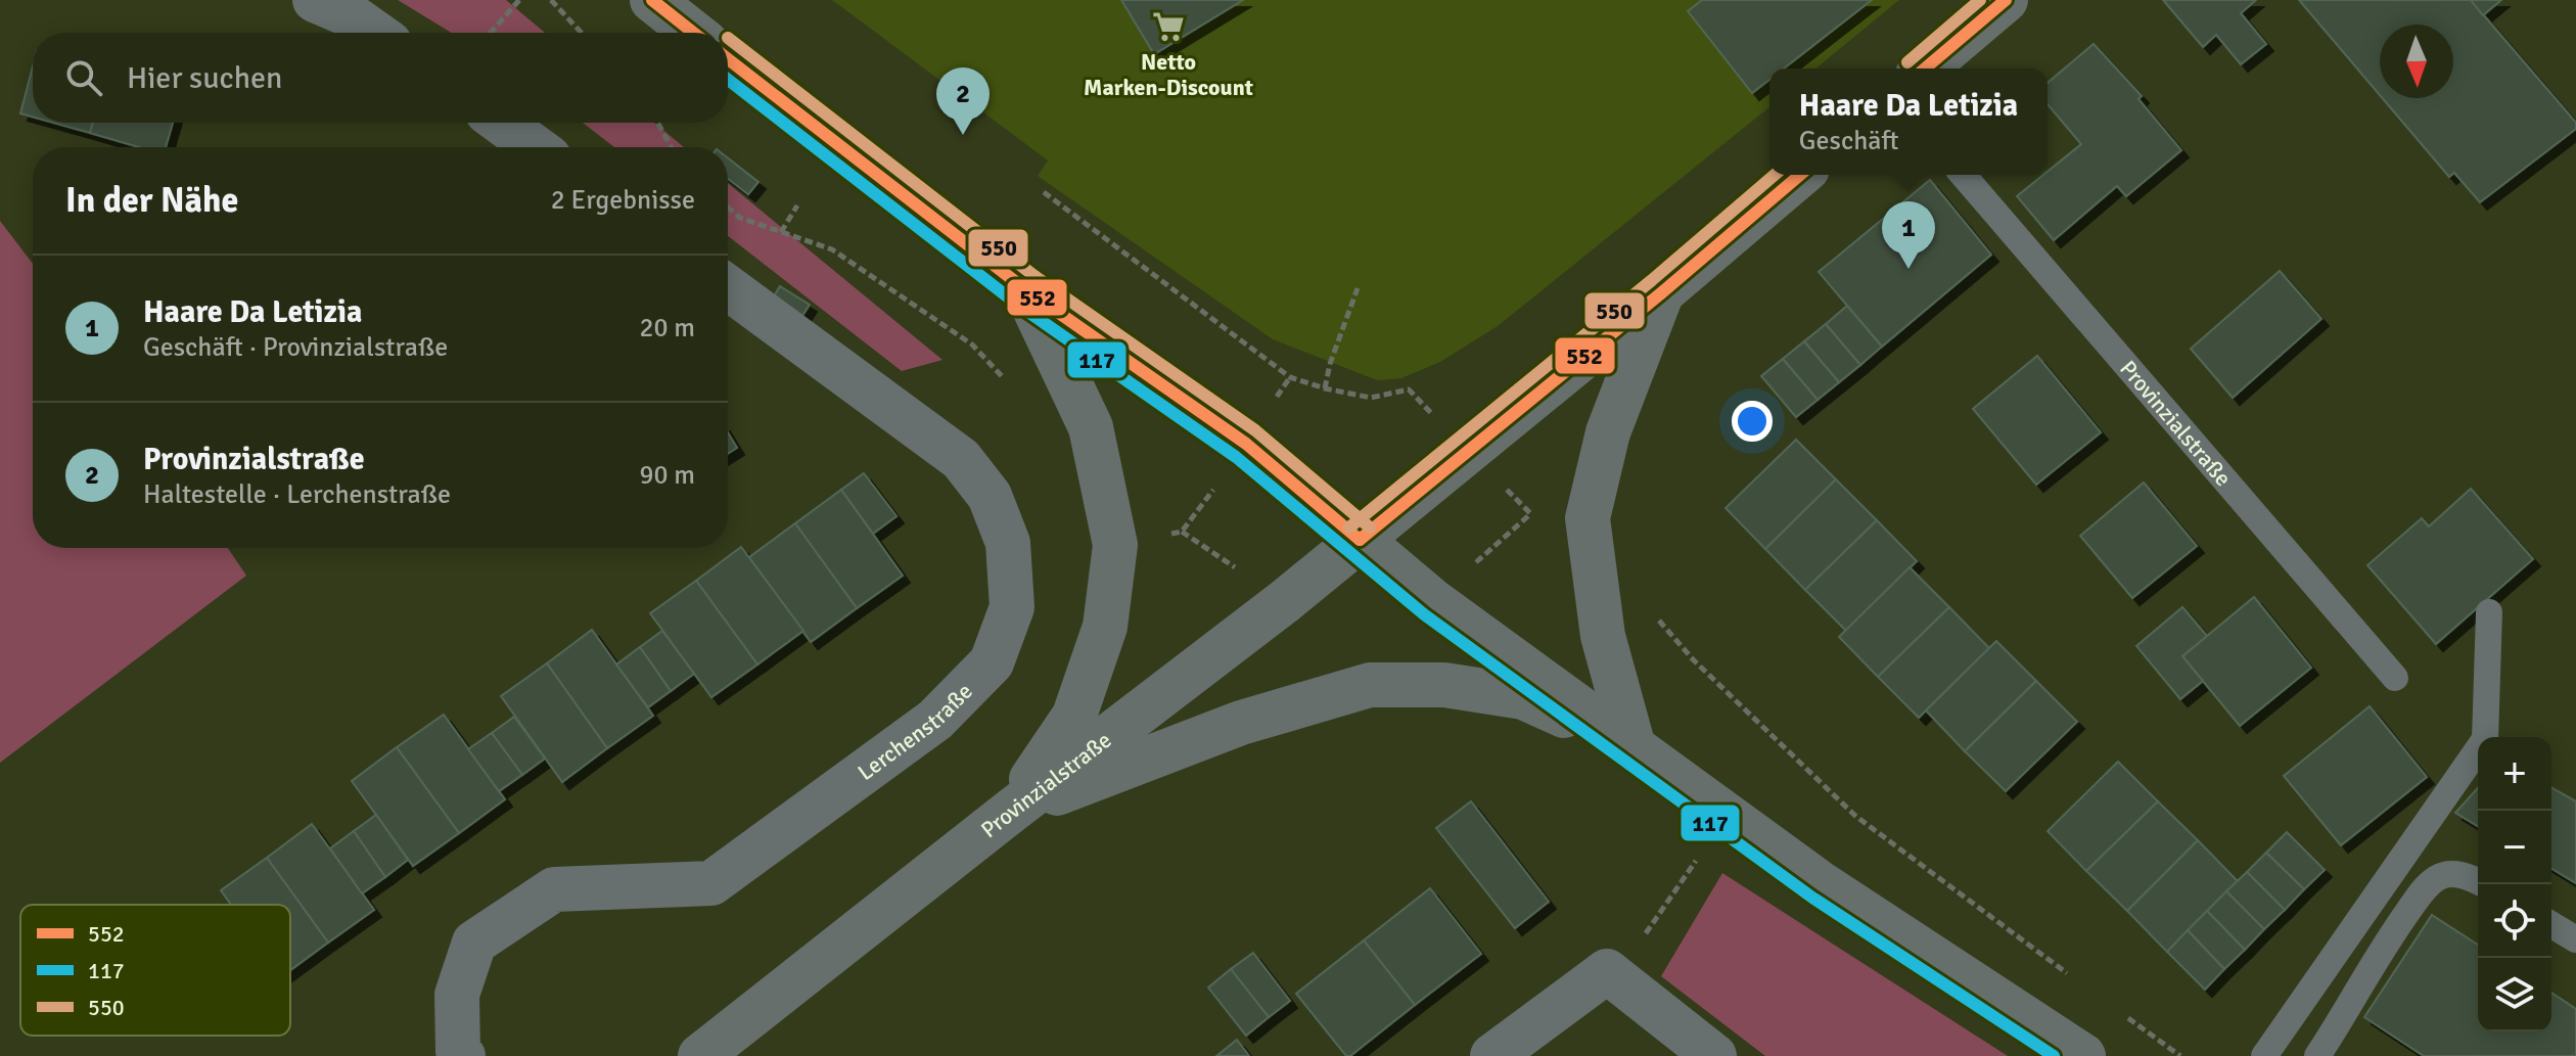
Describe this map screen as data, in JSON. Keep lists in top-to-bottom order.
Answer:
{
  "streets": {
    "main road": ["Provinzialstraße"],
    "street": ["Lerchenstraße"]
  },
  "places": {
    "supermarket": ["Netto Marken-Discount"]
  },
  "lines": ["transit line 552", "transit line 550", "transit line 117"],
  "legend": ["552", "117", "550"],
  "north": "bottom",
  "page": {
    "search": "Hier suchen",
    "pins": ["2", "1"],
    "popup": ["Haare Da Letizia", "Geschäft"],
    "heading": ["In der Nähe", "2 Ergebnisse"],
    "list": [
      {
        "mark": "1",
        "name": "Haare Da Letizia",
        "note": "Geschäft · Provinzialstraße",
        "value": "20 m"
      },
      {
        "mark": "2",
        "name": "Provinzialstraße",
        "note": "Haltestelle · Lerchenstraße",
        "value": "90 m"
      }
    ],
    "map_buttons": ["+", "−"]
  }
}
